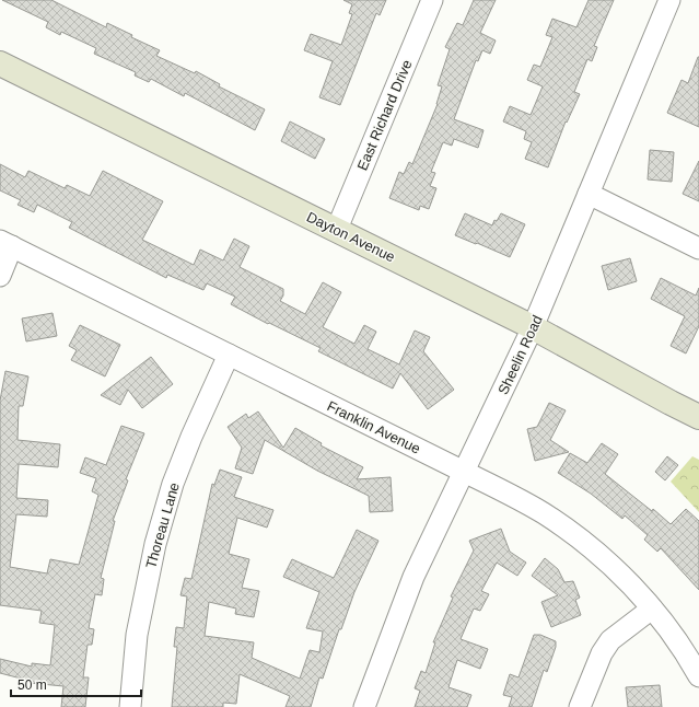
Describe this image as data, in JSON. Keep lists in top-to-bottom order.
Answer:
{
  "streets": {
    "main road": ["Dayton Avenue"],
    "street": [
      "East Richard Drive",
      "Sheelin Road",
      "Franklin Avenue",
      "Thoreau Lane"
    ]
  },
  "crossings": [
    ["East Richard Drive", "Dayton Avenue"],
    ["Dayton Avenue", "Sheelin Road"],
    ["Sheelin Road", "Franklin Avenue"],
    ["Franklin Avenue", "Thoreau Lane"]
  ],
  "scale_bar": "50 m"
}
